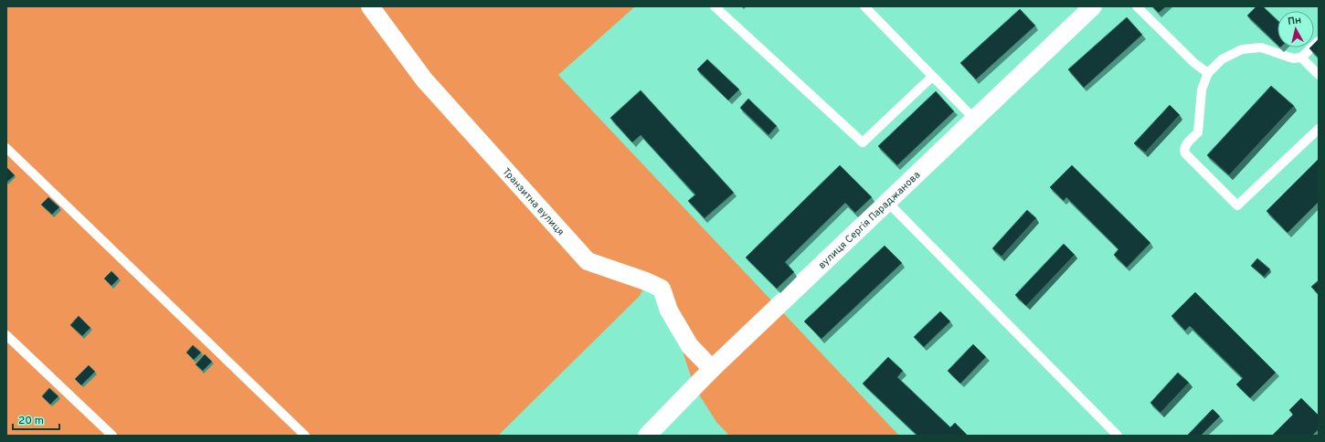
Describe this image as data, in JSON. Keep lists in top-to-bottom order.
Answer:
{
  "streets": {
    "street": ["Транзитна вулиця", "вулиця Сергія Параджанова"]
  },
  "crossings": [
    ["Транзитна вулиця", "вулиця Сергія Параджанова"]
  ],
  "scale_bar": "20 m",
  "north": "top"
}
